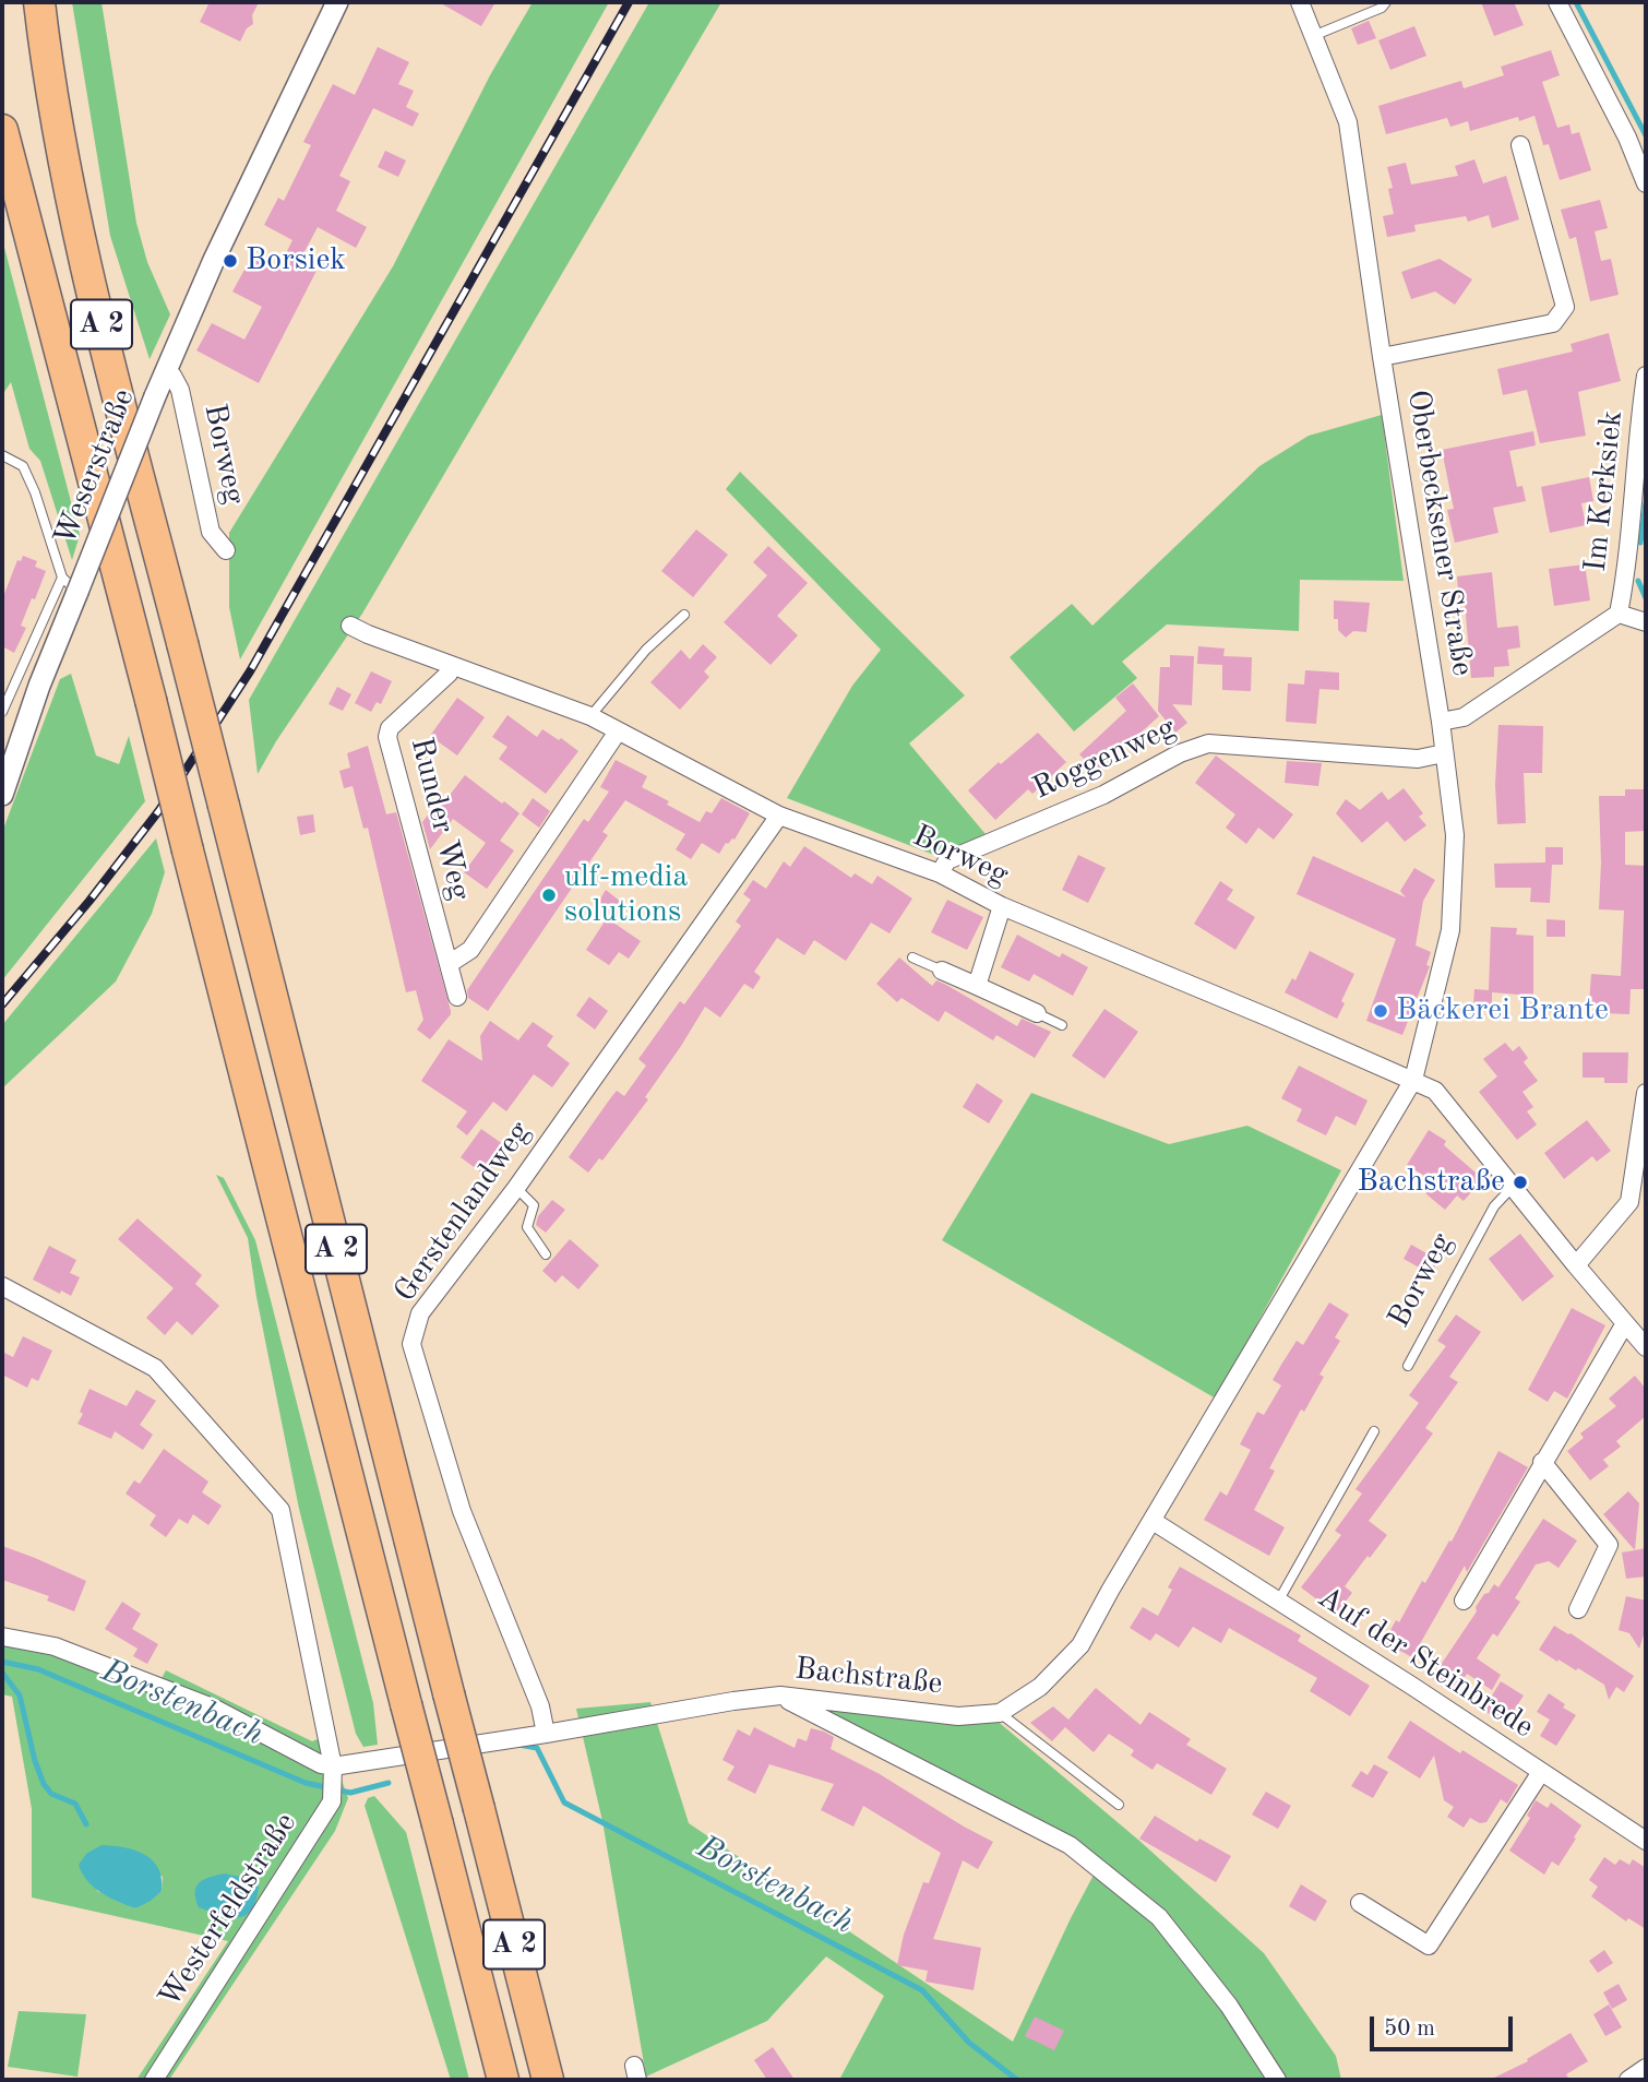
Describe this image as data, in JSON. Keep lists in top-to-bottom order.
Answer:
{
  "streets": {
    "highway": ["A 2"],
    "street": [
      "Borweg",
      "Weserstraße",
      "Im Kerksiek",
      "Oberbecksener Straße",
      "Roggenweg",
      "Runder Weg",
      "Gerstenlandweg",
      "Auf der Steinbrede",
      "Bachstraße",
      "Westerfeldstraße"
    ]
  },
  "crossings": [
    ["Borweg", "Weserstraße"],
    ["Borweg", "Oberbecksener Straße"],
    ["Borweg", "Roggenweg"],
    ["Borweg", "Runder Weg"],
    ["Borweg", "Gerstenlandweg"],
    ["Borweg", "Bachstraße"],
    ["Im Kerksiek", "Oberbecksener Straße"],
    ["Oberbecksener Straße", "Roggenweg"],
    ["Oberbecksener Straße", "Bachstraße"],
    ["Gerstenlandweg", "Bachstraße"],
    ["Auf der Steinbrede", "Bachstraße"],
    ["Bachstraße", "Westerfeldstraße"]
  ],
  "water": ["Borstenbach"],
  "places": [
    "Borsiek",
    "ulf-media solutions",
    "Bäckerei Brante",
    "Bachstraße"
  ],
  "scale_bar": "50 m"
}
